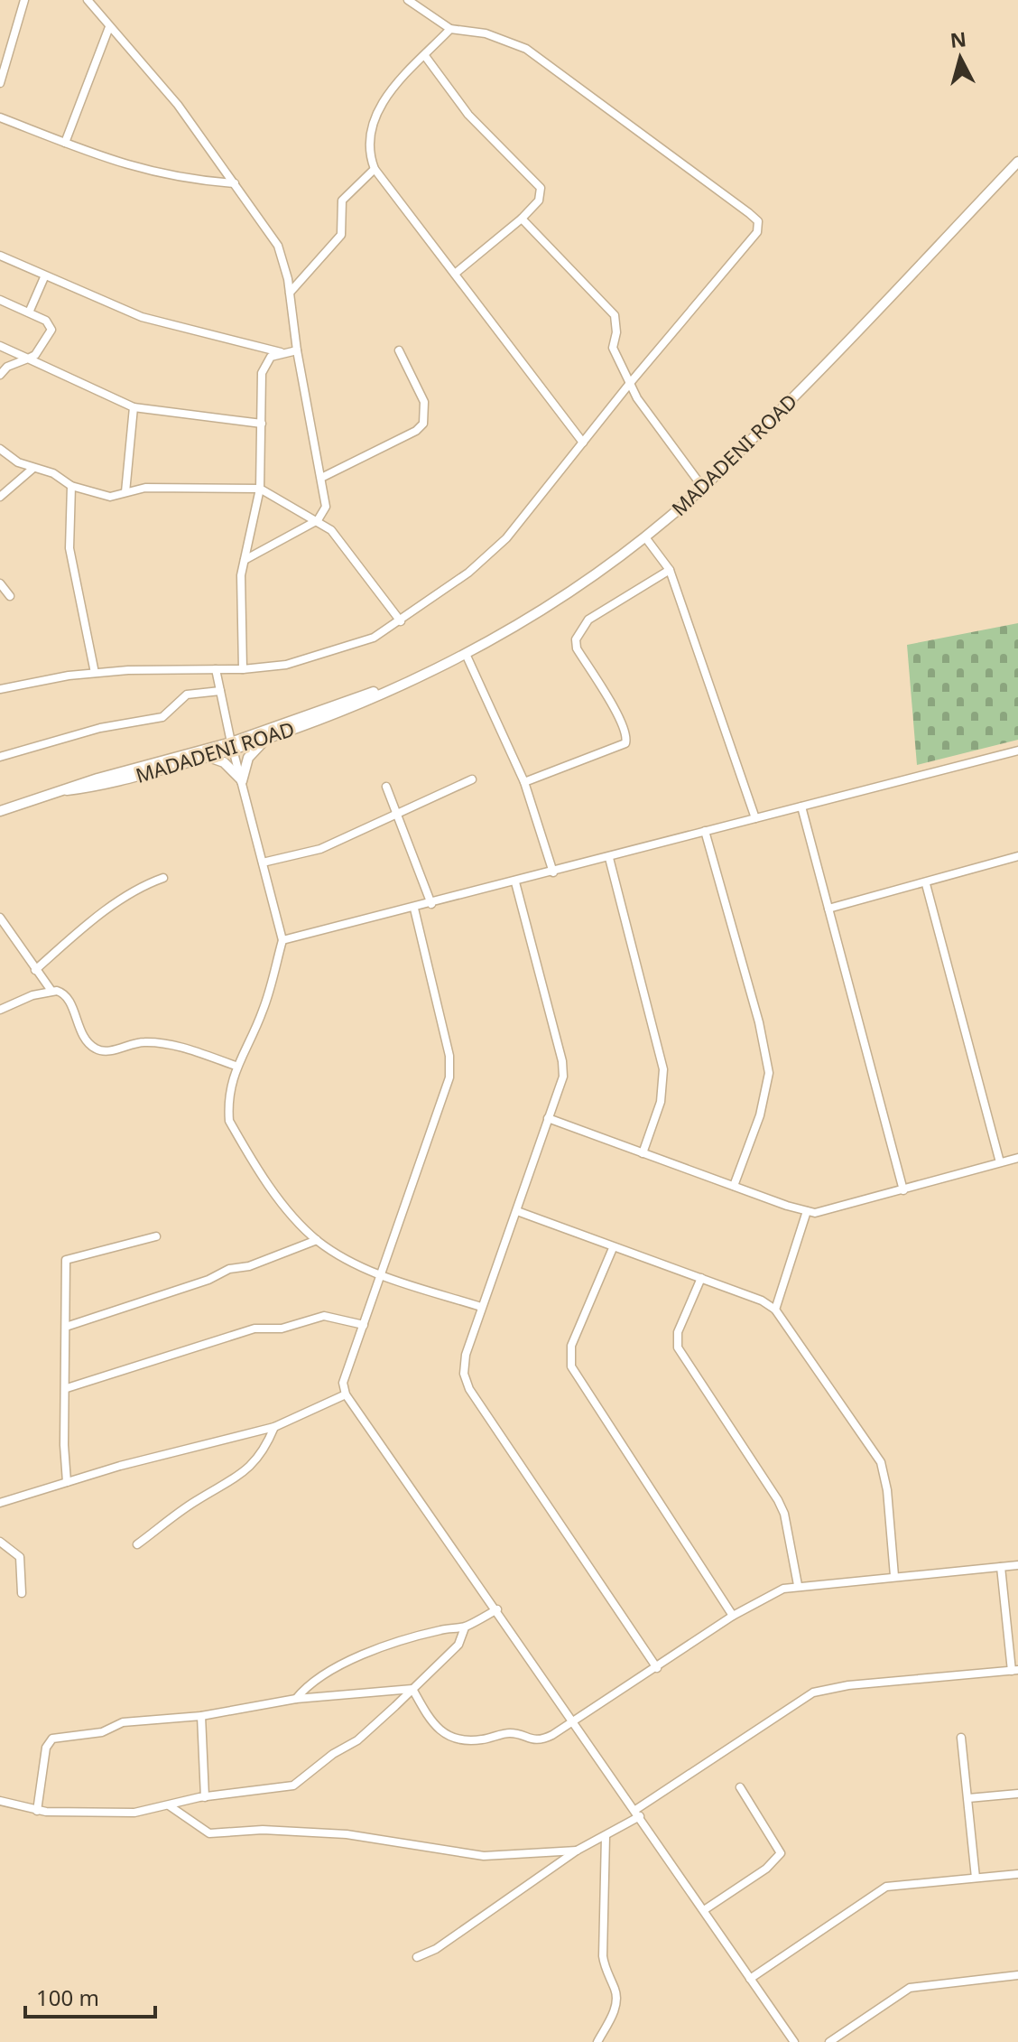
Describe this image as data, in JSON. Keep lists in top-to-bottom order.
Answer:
{
  "streets": {
    "street": ["MADADENI ROAD"]
  },
  "scale_bar": "100 m",
  "north": "top"
}
